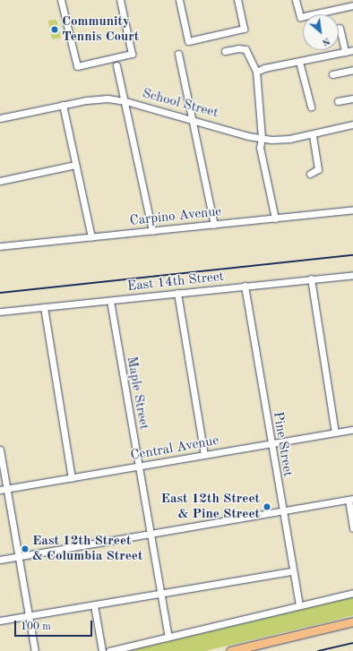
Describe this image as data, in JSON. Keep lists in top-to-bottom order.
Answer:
{
  "streets": {
    "street": [
      "School Street",
      "Carpino Avenue",
      "East 14th Street",
      "Maple Street",
      "Pine Street",
      "Central Avenue"
    ]
  },
  "crossings": [
    ["East 14th Street", "Maple Street"],
    ["East 14th Street", "Pine Street"],
    ["Maple Street", "Central Avenue"],
    ["Pine Street", "Central Avenue"]
  ],
  "places": ["Community Tennis Court", "East 12th Street & Pine Street", "East 12th Street & Columbia Street"],
  "scale_bar": "100 m",
  "north": "bottom right"
}
